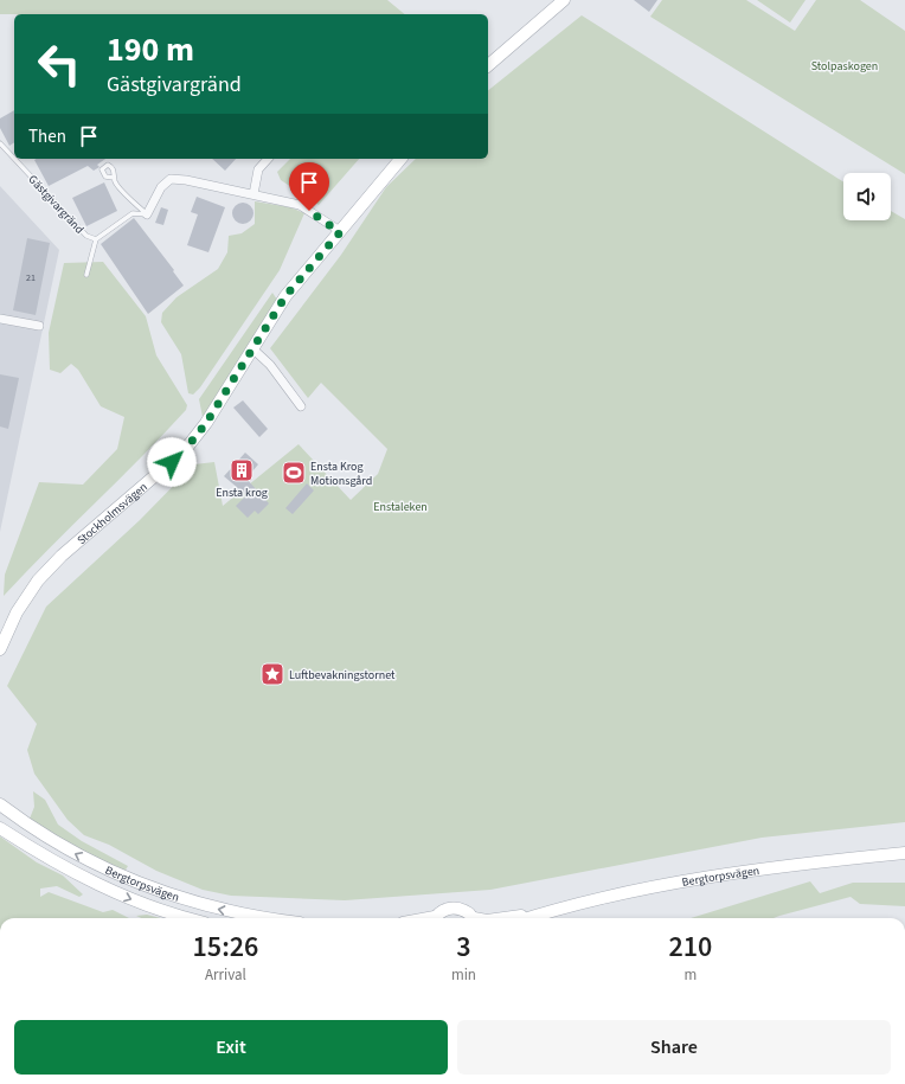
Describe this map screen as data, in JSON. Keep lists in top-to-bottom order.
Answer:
{
  "streets": {
    "main road": ["Stockholmsvägen", "Bergtorpsvägen"],
    "lane": ["Gästgivargränd"]
  },
  "parks": ["Stolpaskogen", "Enstaleken"],
  "places": {
    "building": ["Ensta krog"],
    "sports": ["Ensta Krog Motionsgård"],
    "place": ["Luftbevakningstornet"]
  },
  "house_numbers": ["21"],
  "page": {
    "turn": ["190 m", "Gästgivargränd"],
    "then": "Then",
    "eta": [
      "15:26",
      "Arrival",
      "3",
      "min",
      "210",
      "m"
    ],
    "buttons": ["Exit", "Share"]
  }
}
